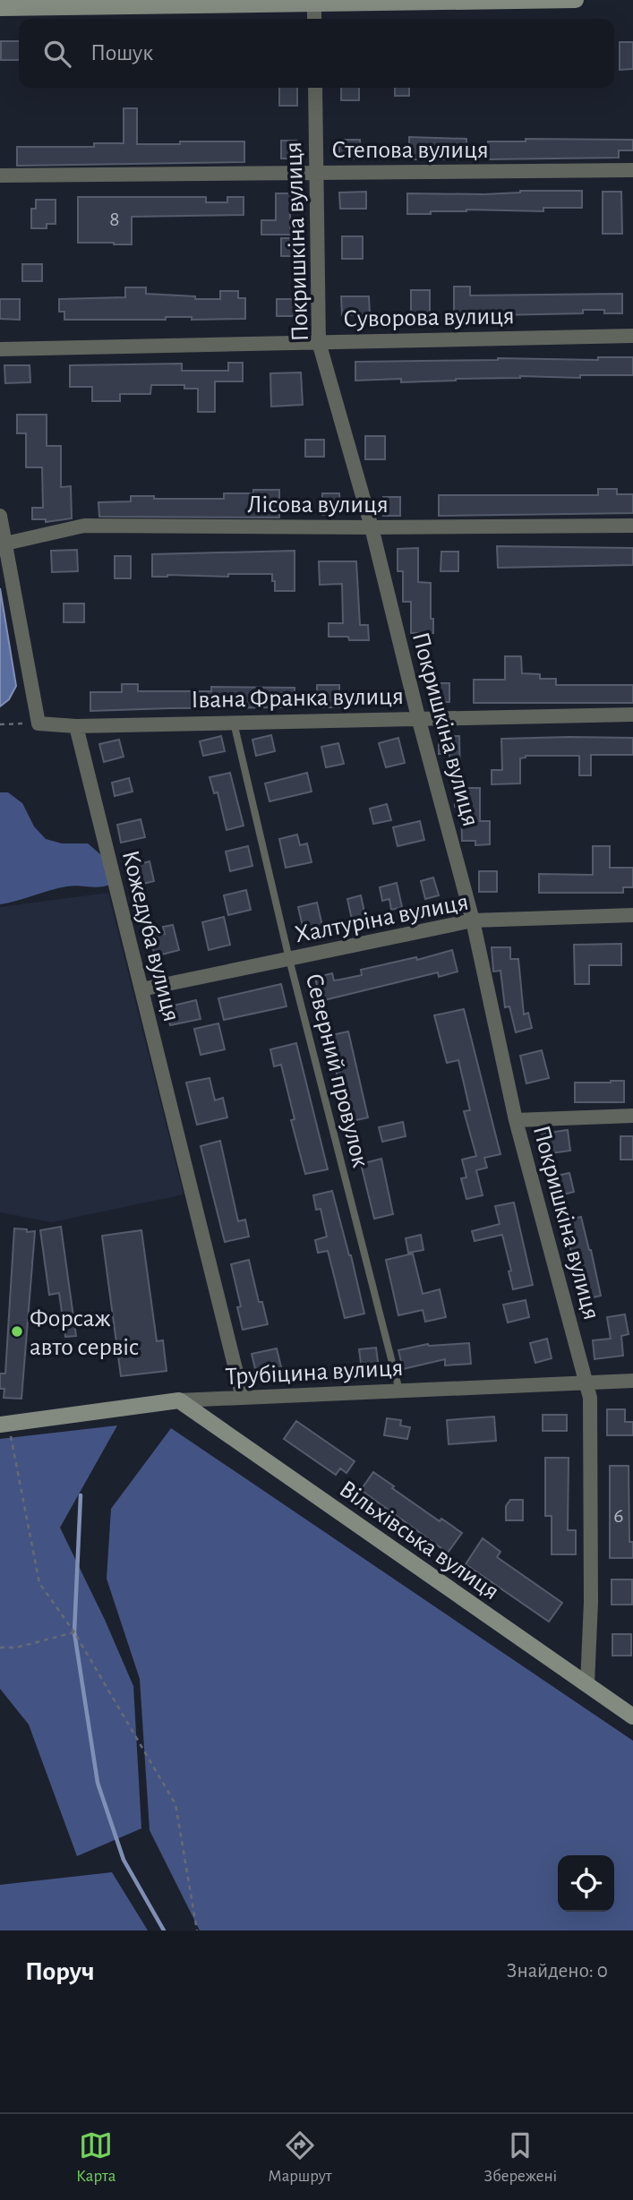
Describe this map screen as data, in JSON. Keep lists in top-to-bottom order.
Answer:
{
  "streets": {
    "street": [
      "Степова вулиця",
      "Покришкіна вулиця",
      "Суворова вулиця",
      "Лісова вулиця",
      "Івана Франка вулиця",
      "Халтуріна вулиця",
      "Кожедуба вулиця",
      "Трубіцина вулиця",
      "Вільхівська вулиця"
    ],
    "lane": ["Северний провулок"]
  },
  "crossings": [
    ["Степова вулиця", "Покришкіна вулиця"],
    ["Покришкіна вулиця", "Суворова вулиця"],
    ["Покришкіна вулиця", "Лісова вулиця"],
    ["Покришкіна вулиця", "Івана Франка вулиця"],
    ["Покришкіна вулиця", "Халтуріна вулиця"],
    ["Покришкіна вулиця", "Трубіцина вулиця"],
    ["Покришкіна вулиця", "Вільхівська вулиця"],
    ["Івана Франка вулиця", "Кожедуба вулиця"],
    ["Івана Франка вулиця", "Северний провулок"],
    ["Халтуріна вулиця", "Кожедуба вулиця"],
    ["Халтуріна вулиця", "Северний провулок"],
    ["Кожедуба вулиця", "Трубіцина вулиця"],
    ["Северний провулок", "Трубіцина вулиця"],
    ["Трубіцина вулиця", "Вільхівська вулиця"]
  ],
  "places": ["Форсаж авто сервіс"],
  "house_numbers": ["8", "6"],
  "page": {
    "search": "Пошук",
    "heading": ["Поруч", "Знайдено: 0"],
    "nav": ["Карта", "Маршрут", "Збережені"]
  }
}
